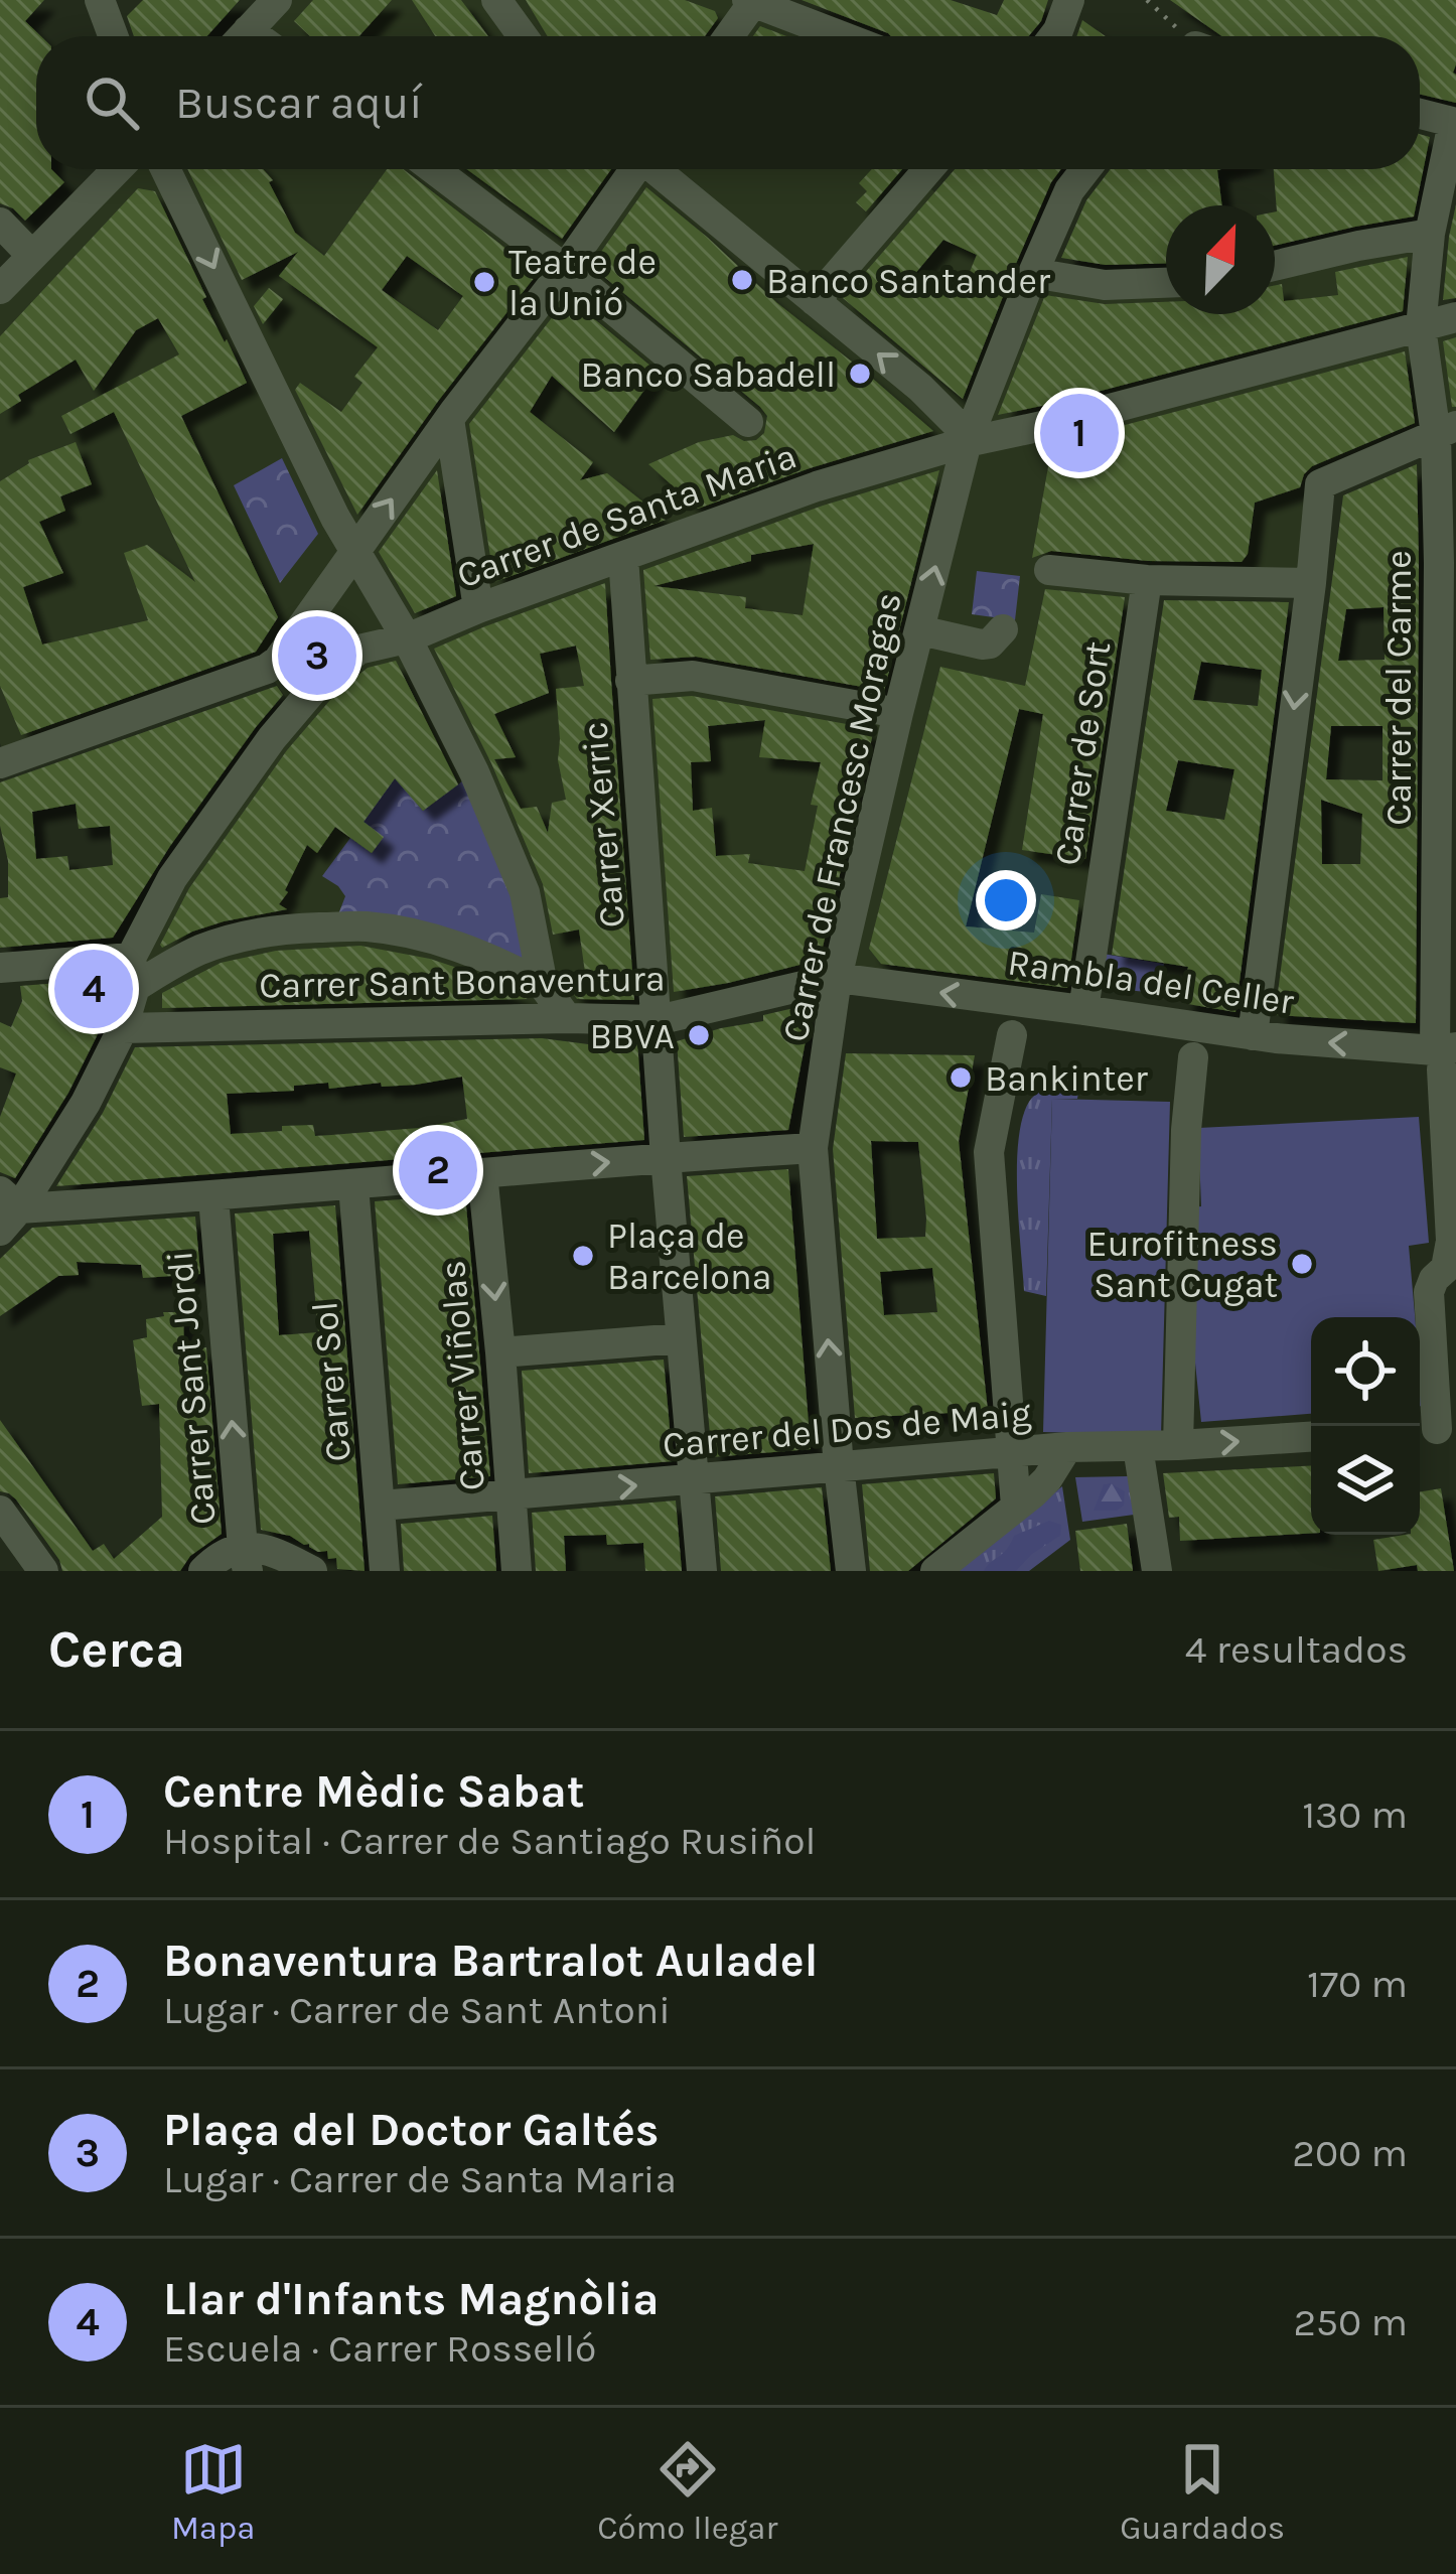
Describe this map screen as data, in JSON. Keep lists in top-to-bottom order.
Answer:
{
  "streets": {
    "street": [
      "Carrer de Santa Maria",
      "Carrer del Carme",
      "Carrer de Sort",
      "Carrer de Francesc Moragas",
      "Carrer Xerric",
      "Carrer Sant Bonaventura",
      "Rambla del Celler",
      "Carrer Viñolas",
      "Carrer Sol",
      "Carrer Sant Jordi",
      "Carrer del Dos de Maig"
    ]
  },
  "crossings": [
    ["Carrer de Santa Maria", "Carrer del Carme"],
    ["Carrer de Santa Maria", "Carrer de Francesc Moragas"],
    ["Carrer de Santa Maria", "Carrer Xerric"],
    ["Carrer de Santa Maria", "Carrer Sant Bonaventura"],
    ["Carrer del Carme", "Rambla del Celler"],
    ["Carrer de Sort", "Rambla del Celler"],
    ["Carrer de Francesc Moragas", "Carrer Sant Bonaventura"],
    ["Carrer de Francesc Moragas", "Rambla del Celler"],
    ["Carrer de Francesc Moragas", "Carrer del Dos de Maig"],
    ["Carrer Xerric", "Carrer Sant Bonaventura"],
    ["Carrer Xerric", "Carrer del Dos de Maig"],
    ["Carrer Sant Bonaventura", "Rambla del Celler"],
    ["Carrer Viñolas", "Carrer del Dos de Maig"],
    ["Carrer Sol", "Carrer del Dos de Maig"]
  ],
  "one_way": ["Rambla del Celler", "Carrer Viñolas", "Carrer Sant Jordi"],
  "places": [
    "Banco Santander",
    "Teatre de la Unió",
    "Banco Sabadell",
    "BBVA",
    "Bankinter",
    "Plaça de Barcelona",
    "Eurofitness Sant Cugat"
  ],
  "north": "top right",
  "page": {
    "search": "Buscar aquí",
    "pins": [
      "1",
      "3",
      "4",
      "2"
    ],
    "heading": ["Cerca", "4 resultados"],
    "list": [
      {
        "mark": "1",
        "name": "Centre Mèdic Sabat",
        "note": "Hospital · Carrer de Santiago Rusiñol",
        "value": "130 m"
      },
      {
        "mark": "2",
        "name": "Bonaventura Bartralot Auladel",
        "note": "Lugar · Carrer de Sant Antoni",
        "value": "170 m"
      },
      {
        "mark": "3",
        "name": "Plaça del Doctor Galtés",
        "note": "Lugar · Carrer de Santa Maria",
        "value": "200 m"
      },
      {
        "mark": "4",
        "name": "Llar d'Infants Magnòlia",
        "note": "Escuela · Carrer Rosselló",
        "value": "250 m"
      }
    ],
    "nav": ["Mapa", "Cómo llegar", "Guardados"]
  }
}
